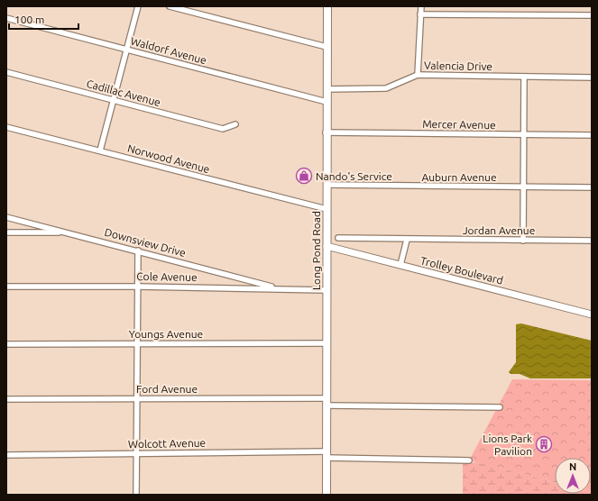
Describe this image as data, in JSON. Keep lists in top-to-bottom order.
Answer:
{
  "streets": {
    "main road": ["Long Pond Road"],
    "street": [
      "Waldorf Avenue",
      "Valencia Drive",
      "Cadillac Avenue",
      "Mercer Avenue",
      "Norwood Avenue",
      "Auburn Avenue",
      "Jordan Avenue",
      "Downsview Drive",
      "Trolley Boulevard",
      "Cole Avenue",
      "Youngs Avenue",
      "Ford Avenue",
      "Wolcott Avenue"
    ]
  },
  "crossings": [
    ["Waldorf Avenue", "Long Pond Road"],
    ["Valencia Drive", "Long Pond Road"],
    ["Mercer Avenue", "Long Pond Road"],
    ["Norwood Avenue", "Long Pond Road"],
    ["Auburn Avenue", "Long Pond Road"],
    ["Downsview Drive", "Cole Avenue"],
    ["Long Pond Road", "Trolley Boulevard"],
    ["Long Pond Road", "Cole Avenue"],
    ["Long Pond Road", "Youngs Avenue"],
    ["Long Pond Road", "Ford Avenue"],
    ["Long Pond Road", "Wolcott Avenue"]
  ],
  "places": {
    "shop": ["Nando's Service"],
    "building": ["Lions Park Pavilion"]
  },
  "scale_bar": "100 m",
  "north": "top"
}
